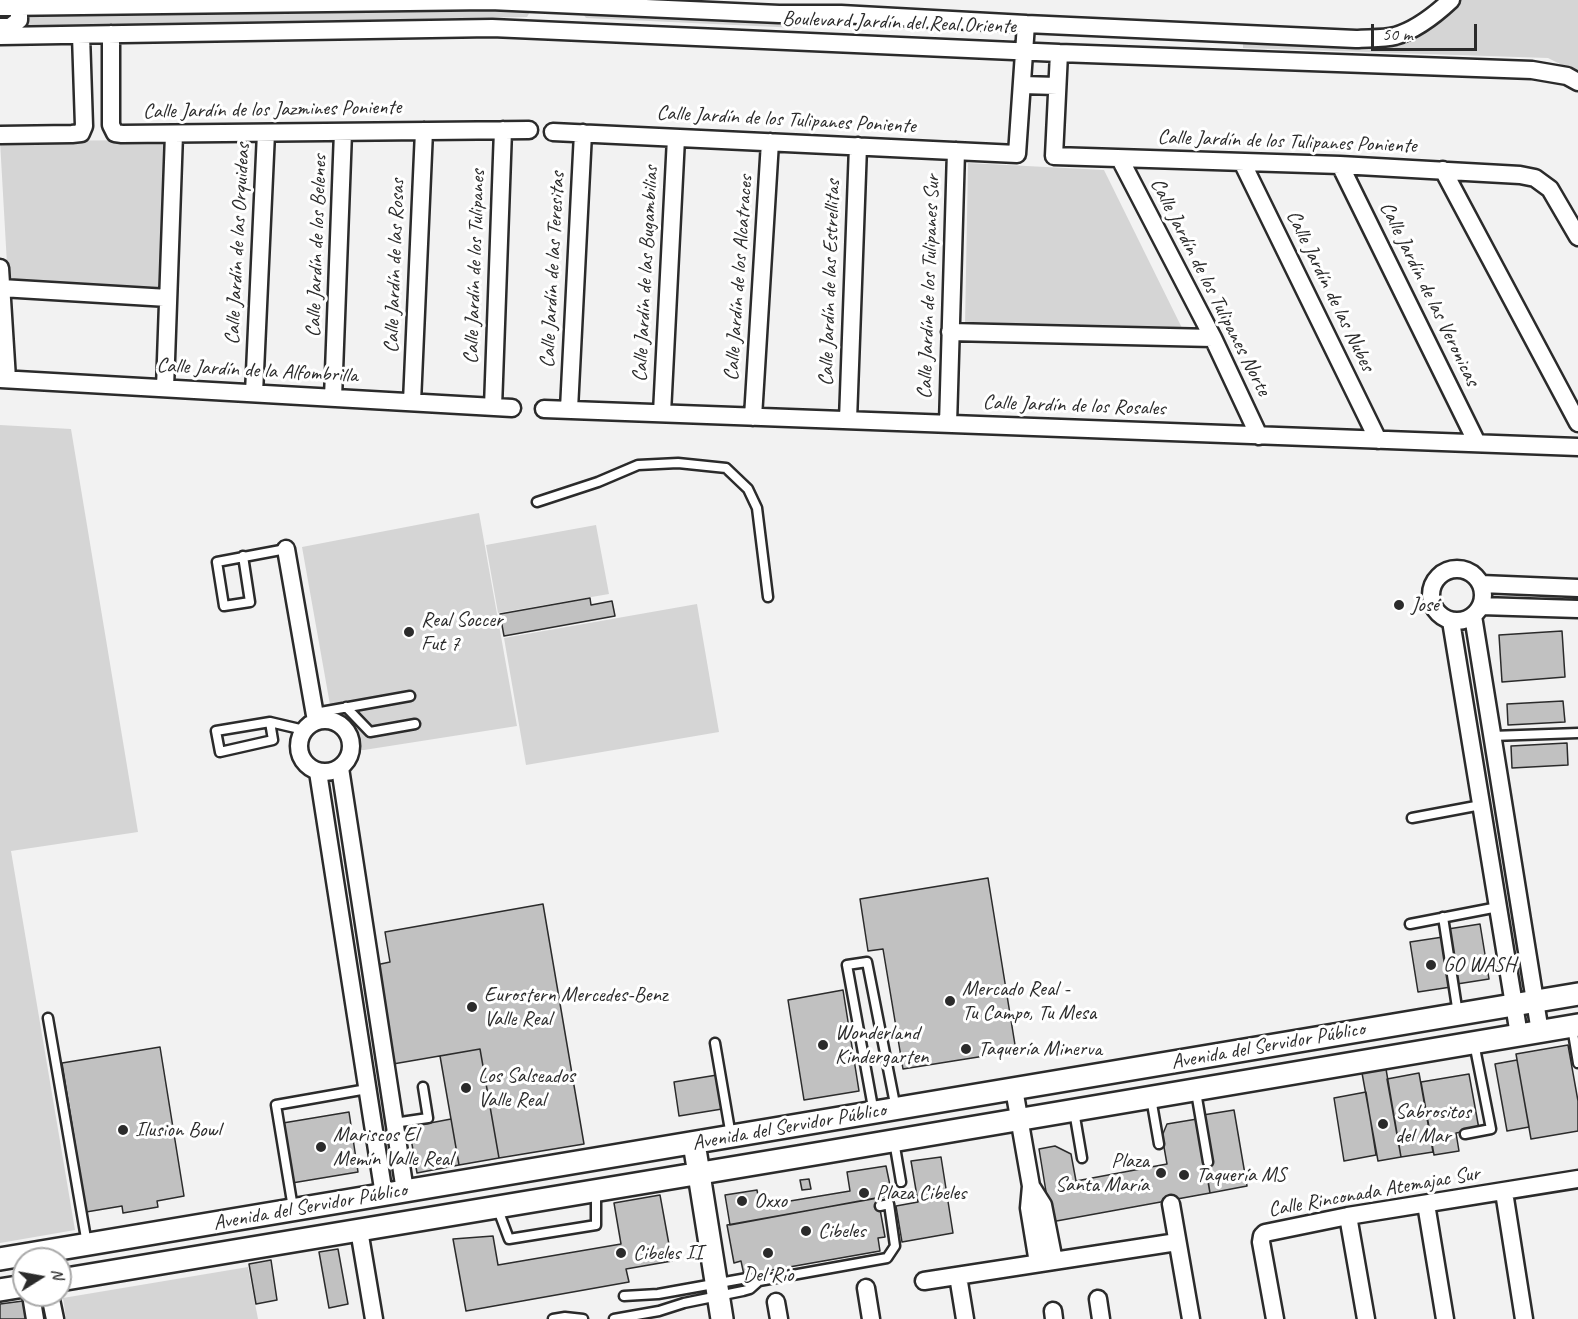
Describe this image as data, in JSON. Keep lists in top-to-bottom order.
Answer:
{
  "streets": {
    "street": [
      "Boulevard Jardín del Real Oriente",
      "Calle Jardín de los Jazmines Poniente",
      "Calle Jardín de los Tulipanes Poniente",
      "Calle Jardín de las Orquideas",
      "Calle Jardín de los Belenes",
      "Calle Jardín de las Rosas",
      "Calle Jardín de los Tulipanes",
      "Calle Jardín de las Teresitas",
      "Calle Jardín de las Bugambilias",
      "Calle Jardín de los Alcatraces",
      "Calle Jardín de las Estrellitas",
      "Calle Jardín de los Tulipanes Sur",
      "Calle Jardín de los Tulipanes Norte",
      "Calle Jardín de las Nubes",
      "Calle Jardín de las Veronicas",
      "Calle Jardín de la Alfombrilla",
      "Calle Jardín de los Rosales",
      "Avenida del Servidor Público",
      "Calle Rinconada Atemajac Sur"
    ]
  },
  "crossings": [
    ["Boulevard Jardín del Real Oriente", "Calle Jardín de los Jazmines Poniente"],
    ["Calle Jardín de los Jazmines Poniente", "Calle Jardín de las Orquideas"],
    ["Calle Jardín de los Jazmines Poniente", "Calle Jardín de los Belenes"],
    ["Calle Jardín de los Jazmines Poniente", "Calle Jardín de las Rosas"],
    ["Calle Jardín de los Jazmines Poniente", "Calle Jardín de los Tulipanes"],
    ["Calle Jardín de los Tulipanes Poniente", "Calle Jardín de las Teresitas"],
    ["Calle Jardín de los Tulipanes Poniente", "Calle Jardín de las Bugambilias"],
    ["Calle Jardín de los Tulipanes Poniente", "Calle Jardín de los Alcatraces"],
    ["Calle Jardín de los Tulipanes Poniente", "Calle Jardín de las Estrellitas"],
    ["Calle Jardín de los Tulipanes Poniente", "Calle Jardín de los Tulipanes Sur"],
    ["Calle Jardín de los Tulipanes Poniente", "Calle Jardín de los Tulipanes Norte"],
    ["Calle Jardín de los Tulipanes Poniente", "Calle Jardín de las Nubes"],
    ["Calle Jardín de los Tulipanes Poniente", "Calle Jardín de las Veronicas"],
    ["Calle Jardín de las Orquideas", "Calle Jardín de la Alfombrilla"],
    ["Calle Jardín de los Belenes", "Calle Jardín de la Alfombrilla"],
    ["Calle Jardín de las Rosas", "Calle Jardín de la Alfombrilla"],
    ["Calle Jardín de los Tulipanes", "Calle Jardín de la Alfombrilla"],
    ["Calle Jardín de las Teresitas", "Calle Jardín de los Rosales"],
    ["Calle Jardín de las Bugambilias", "Calle Jardín de los Rosales"],
    ["Calle Jardín de los Alcatraces", "Calle Jardín de los Rosales"],
    ["Calle Jardín de las Estrellitas", "Calle Jardín de los Rosales"],
    ["Calle Jardín de los Tulipanes Sur", "Calle Jardín de los Rosales"],
    ["Calle Jardín de los Tulipanes Norte", "Calle Jardín de los Rosales"],
    ["Calle Jardín de las Nubes", "Calle Jardín de los Rosales"],
    ["Calle Jardín de las Veronicas", "Calle Jardín de los Rosales"]
  ],
  "places": [
    "José",
    "Real Soccer Fut 7",
    "GO WASH",
    "Mercado Real - Tu Campo, Tu Mesa",
    "Eurostern Mercedes-Benz Valle Real",
    "Wonderland Kindergarten",
    "Taquería Minerva",
    "Los Salseados Valle Real",
    "Sabrositos del Mar",
    "Ilusion Bowl",
    "Mariscos El Memín Valle Real",
    "Plaza Santa María",
    "Taquería MS",
    "Plaza Cibeles",
    "Oxxo",
    "Cibeles",
    "Cibeles II",
    "Del Río"
  ],
  "scale_bar": "50 m",
  "north": "right"
}
